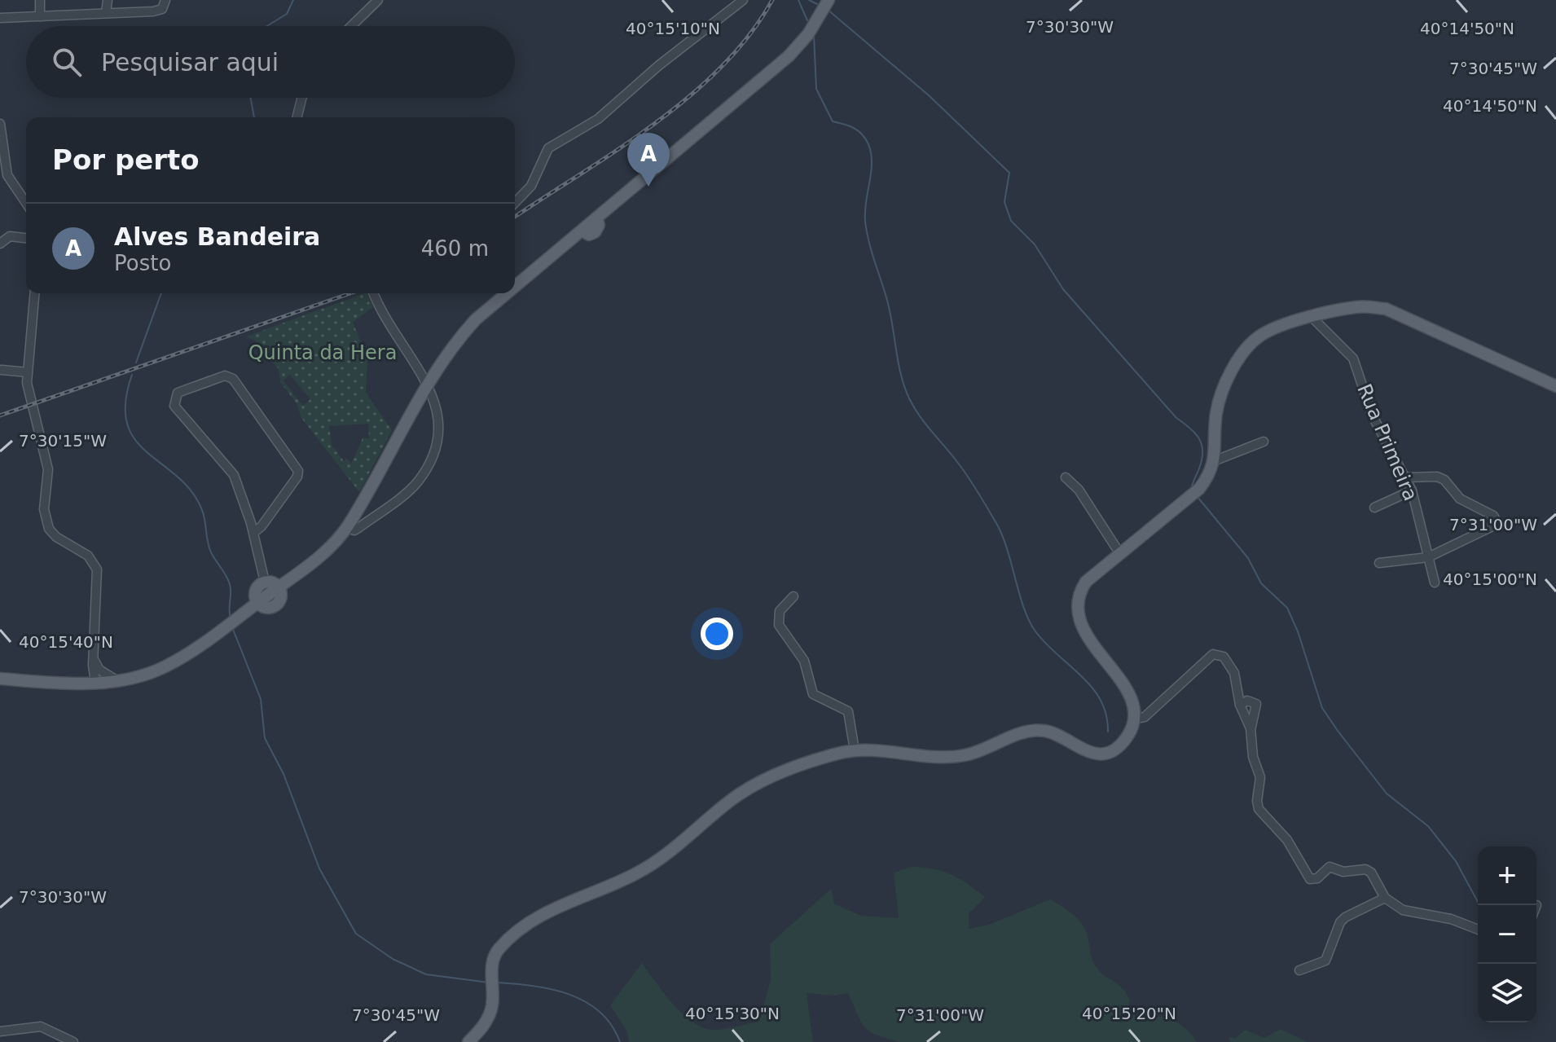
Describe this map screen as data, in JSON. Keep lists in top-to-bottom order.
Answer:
{
  "streets": {
    "street": ["Rua Primeira"]
  },
  "parks": ["Quinta da Hera"],
  "page": {
    "search": "Pesquisar aqui",
    "heading": "Por perto",
    "pins": "A",
    "list": [
      {
        "mark": "A",
        "name": "Alves Bandeira",
        "note": "Posto",
        "value": "460 m"
      }
    ],
    "map_buttons": ["+", "−"]
  },
  "coordinates": [
    "7°30'30\"W",
    "40°15'10\"N",
    "40°14'50\"N",
    "7°30'45\"W",
    "7°30'15\"W",
    "7°31'00\"W",
    "40°15'00\"N",
    "40°15'40\"N",
    "40°15'30\"N",
    "40°15'20\"N"
  ]
}
